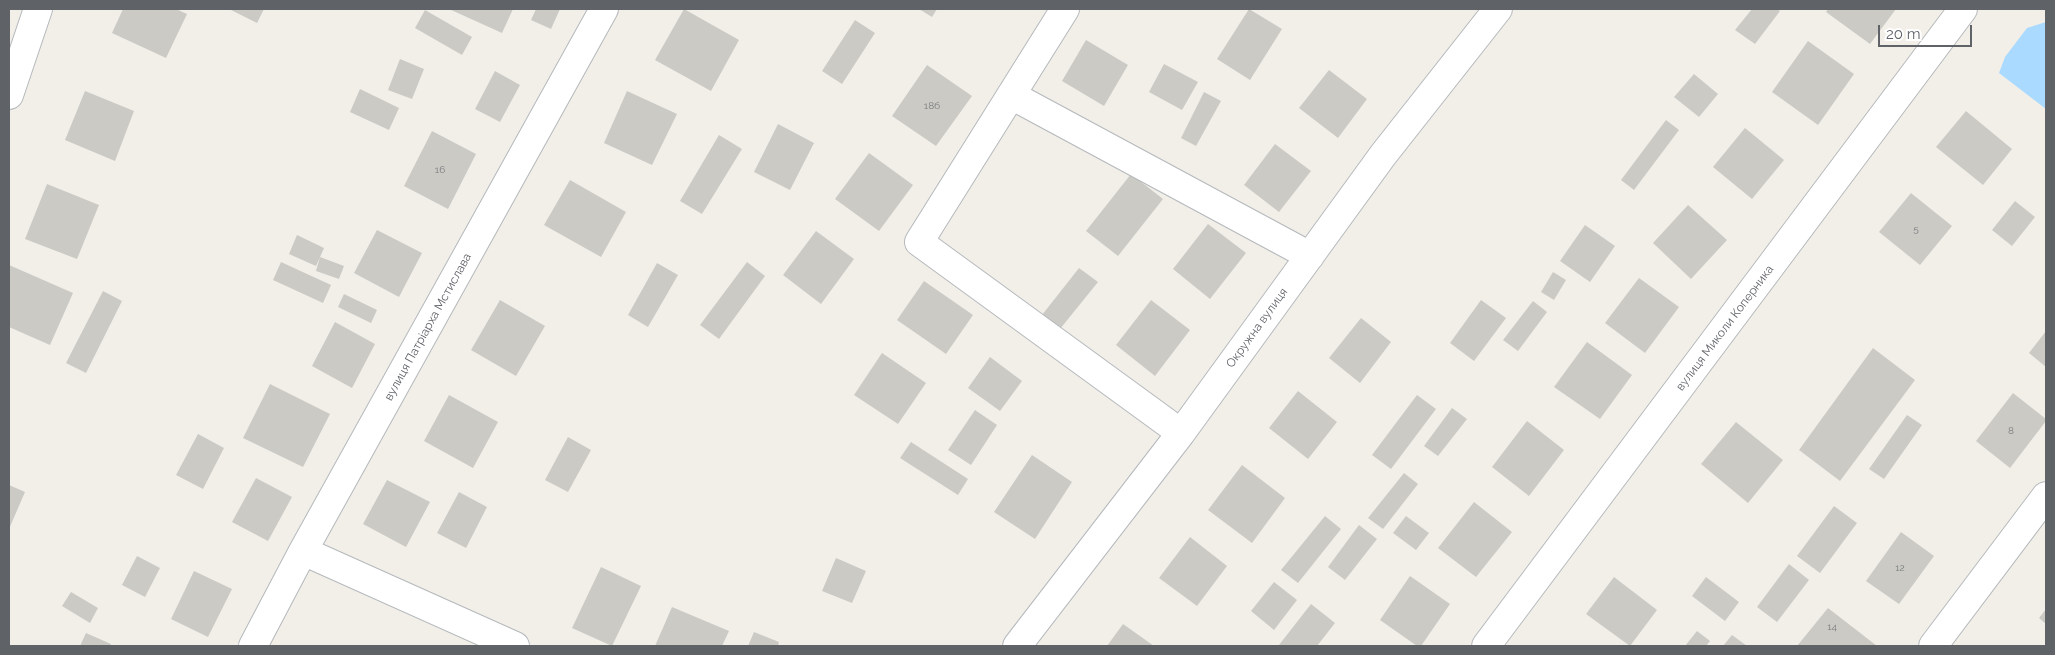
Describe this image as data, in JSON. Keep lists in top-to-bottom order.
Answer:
{
  "streets": {
    "street": ["вулиця Патріарха Мстислава", "Окружна вулиця", "вулиця Миколи Коперника"]
  },
  "house_numbers": [
    "18б",
    "16",
    "5",
    "8",
    "12",
    "14"
  ],
  "scale_bar": "20 m"
}
